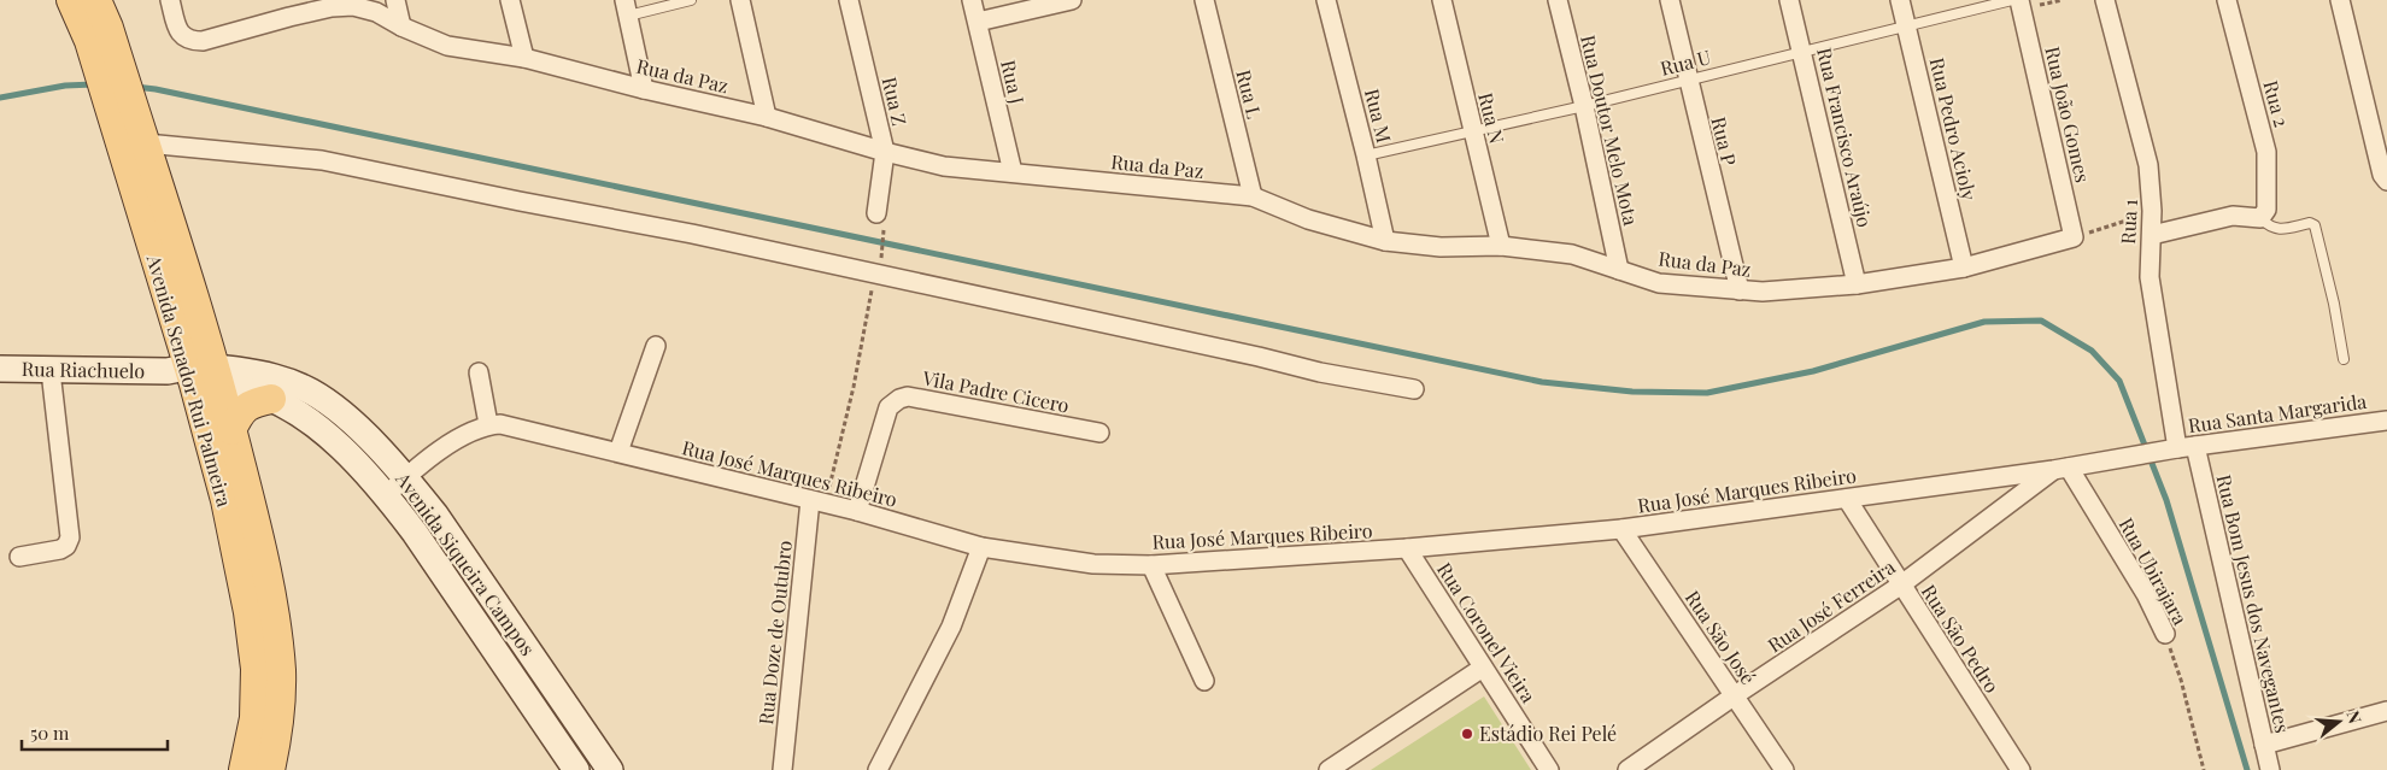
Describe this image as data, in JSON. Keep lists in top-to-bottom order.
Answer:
{
  "streets": {
    "main road": ["Rua Riachuelo", "Avenida Senador Rui Palmeira", "Avenida Siqueira Campos"],
    "street": [
      "Rua da Paz",
      "Rua J",
      "Rua L",
      "Rua Z",
      "Rua 2",
      "Rua João Gomes",
      "Rua M",
      "Rua N",
      "Rua Pedro Acioly",
      "Rua Doutor Melo Mota",
      "Rua Francisco Araújo",
      "Rua P",
      "Rua 1",
      "Vila Padre Cicero",
      "Rua Santa Margarida",
      "Rua José Marques Ribeiro",
      "Rua Ubirajara",
      "Rua Bom Jesus dos Navegantes",
      "Rua José Ferreira",
      "Rua Doze de Outubro",
      "Rua Coronel Vieira",
      "Rua São José",
      "Rua São Pedro"
    ],
    "lane": ["Rua U"]
  },
  "crossings": [
    ["Rua U", "Rua M"],
    ["Rua U", "Rua N"],
    ["Rua U", "Rua Pedro Acioly"],
    ["Rua U", "Rua Doutor Melo Mota"],
    ["Rua U", "Rua Francisco Araújo"],
    ["Rua U", "Rua P"],
    ["Rua da Paz", "Rua J"],
    ["Rua da Paz", "Rua L"],
    ["Rua da Paz", "Rua Z"],
    ["Rua da Paz", "Rua João Gomes"],
    ["Rua da Paz", "Rua M"],
    ["Rua da Paz", "Rua N"],
    ["Rua da Paz", "Rua Pedro Acioly"],
    ["Rua da Paz", "Rua Doutor Melo Mota"],
    ["Rua da Paz", "Rua Francisco Araújo"],
    ["Rua da Paz", "Rua P"],
    ["Rua 1", "Rua Santa Margarida"],
    ["Rua 1", "Rua José Marques Ribeiro"],
    ["Rua 1", "Rua Bom Jesus dos Navegantes"],
    ["Rua Riachuelo", "Avenida Senador Rui Palmeira"],
    ["Rua Riachuelo", "Avenida Siqueira Campos"],
    ["Avenida Senador Rui Palmeira", "Avenida Siqueira Campos"],
    ["Vila Padre Cicero", "Rua José Marques Ribeiro"],
    ["Rua Santa Margarida", "Rua José Marques Ribeiro"],
    ["Rua Santa Margarida", "Rua Bom Jesus dos Navegantes"],
    ["Rua José Marques Ribeiro", "Rua Ubirajara"],
    ["Rua José Marques Ribeiro", "Rua Bom Jesus dos Navegantes"],
    ["Rua José Marques Ribeiro", "Rua José Ferreira"],
    ["Rua José Marques Ribeiro", "Rua Doze de Outubro"],
    ["Rua José Marques Ribeiro", "Rua Coronel Vieira"],
    ["Rua José Marques Ribeiro", "Rua São José"],
    ["Rua José Marques Ribeiro", "Rua São Pedro"],
    ["Rua Ubirajara", "Rua José Ferreira"],
    ["Rua José Ferreira", "Rua São José"],
    ["Rua José Ferreira", "Rua São Pedro"]
  ],
  "places": ["Estádio Rei Pelé"],
  "scale_bar": "50 m",
  "north": "right"
}
